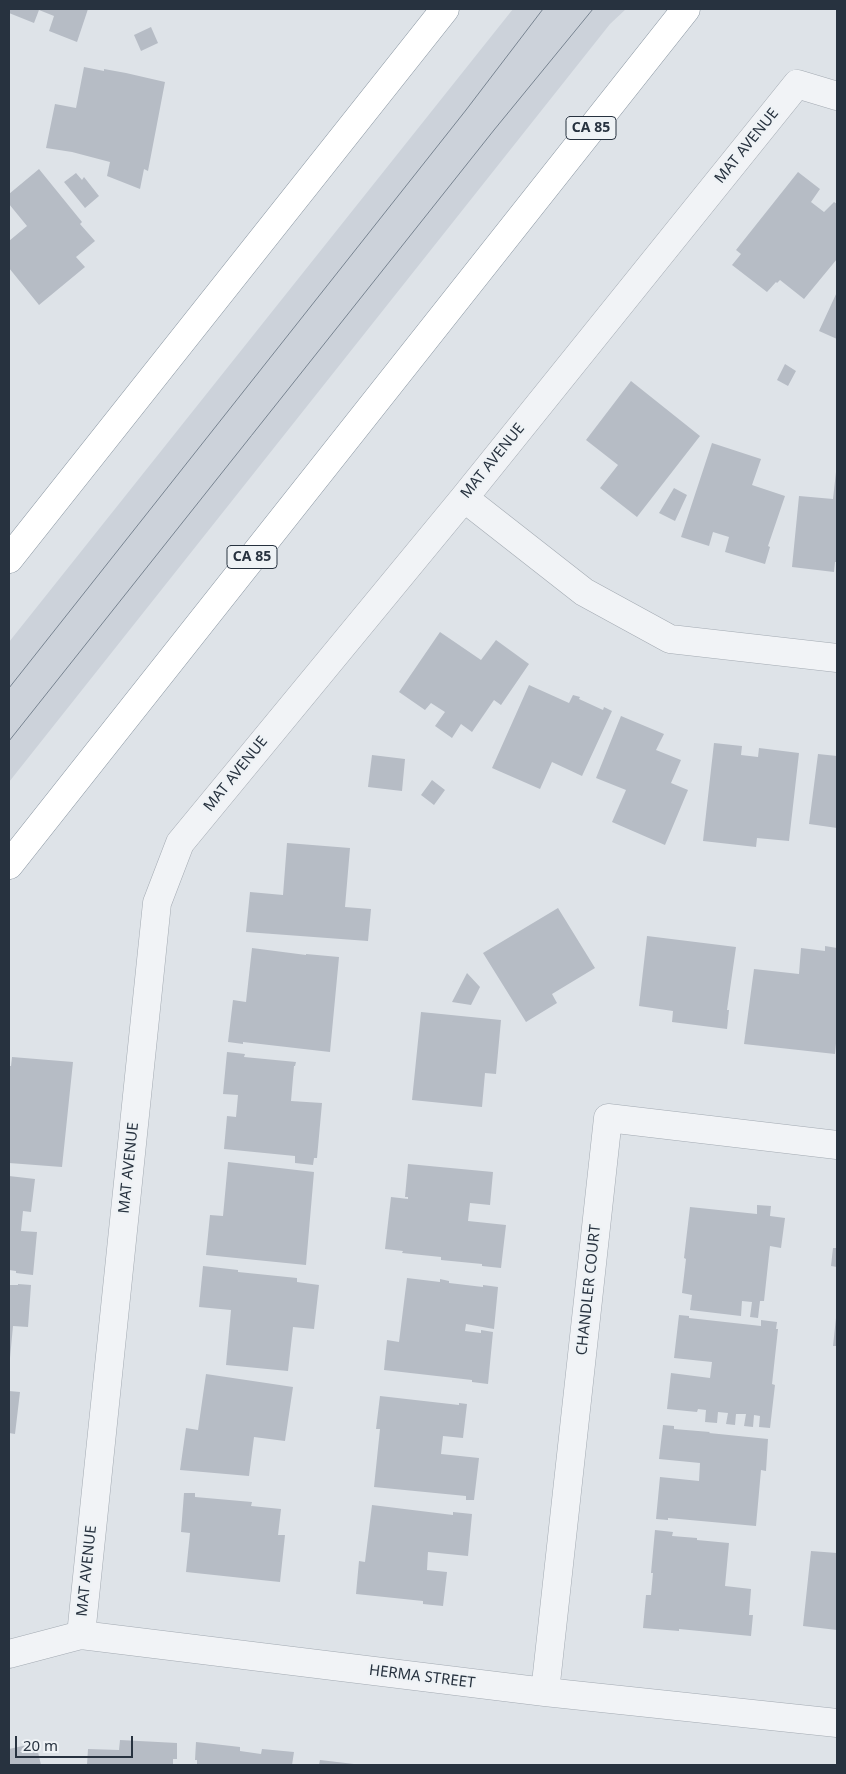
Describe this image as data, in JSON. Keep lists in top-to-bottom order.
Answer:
{
  "streets": {
    "highway": ["CA 85"],
    "street": ["MAT AVENUE", "CHANDLER COURT", "HERMA STREET"]
  },
  "crossings": [
    ["MAT AVENUE", "HERMA STREET"],
    ["CHANDLER COURT", "HERMA STREET"]
  ],
  "scale_bar": "20 m"
}
